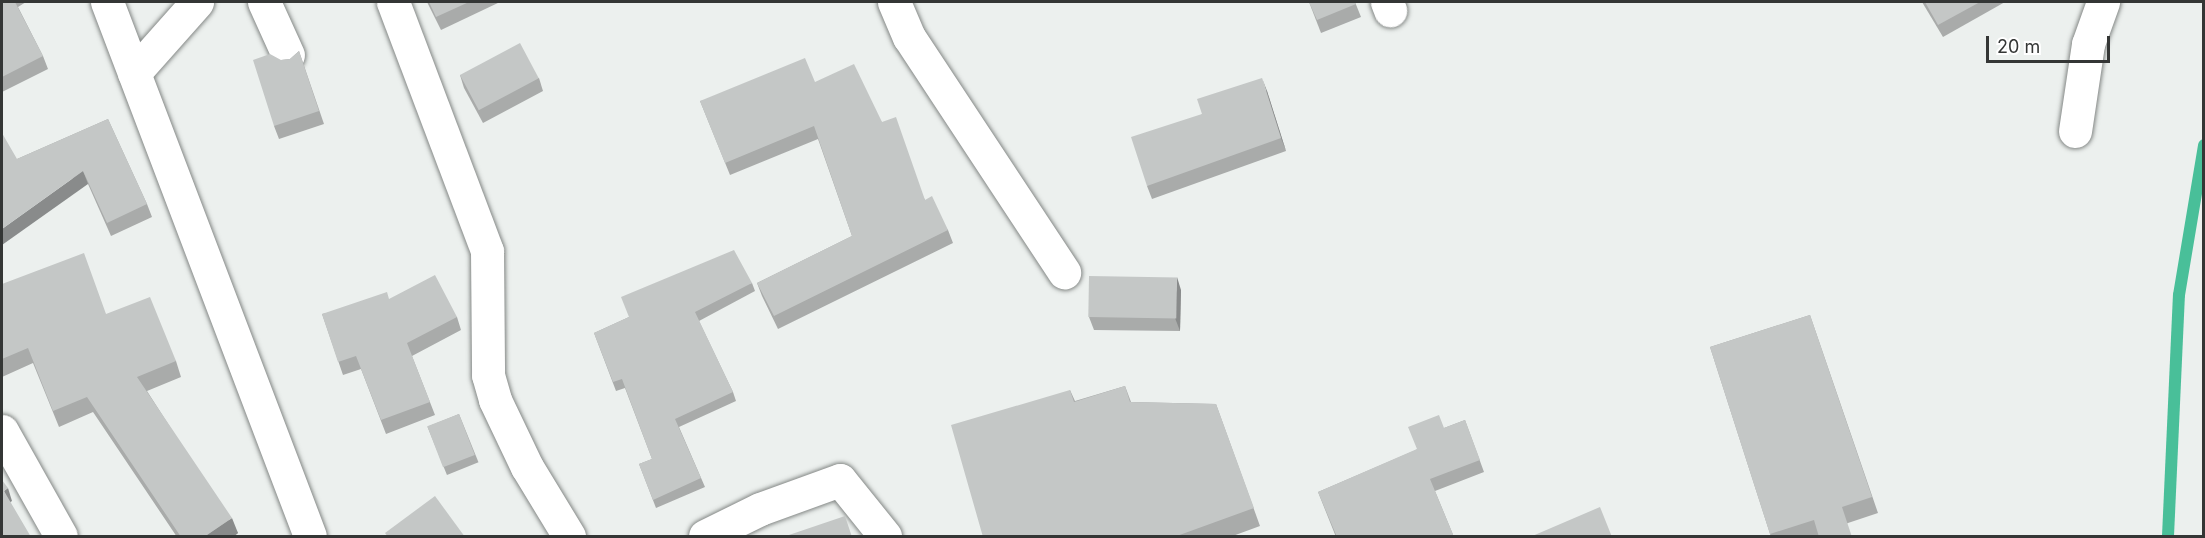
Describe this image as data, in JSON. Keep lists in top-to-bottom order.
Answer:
{
  "scale_bar": "20 m"
}
